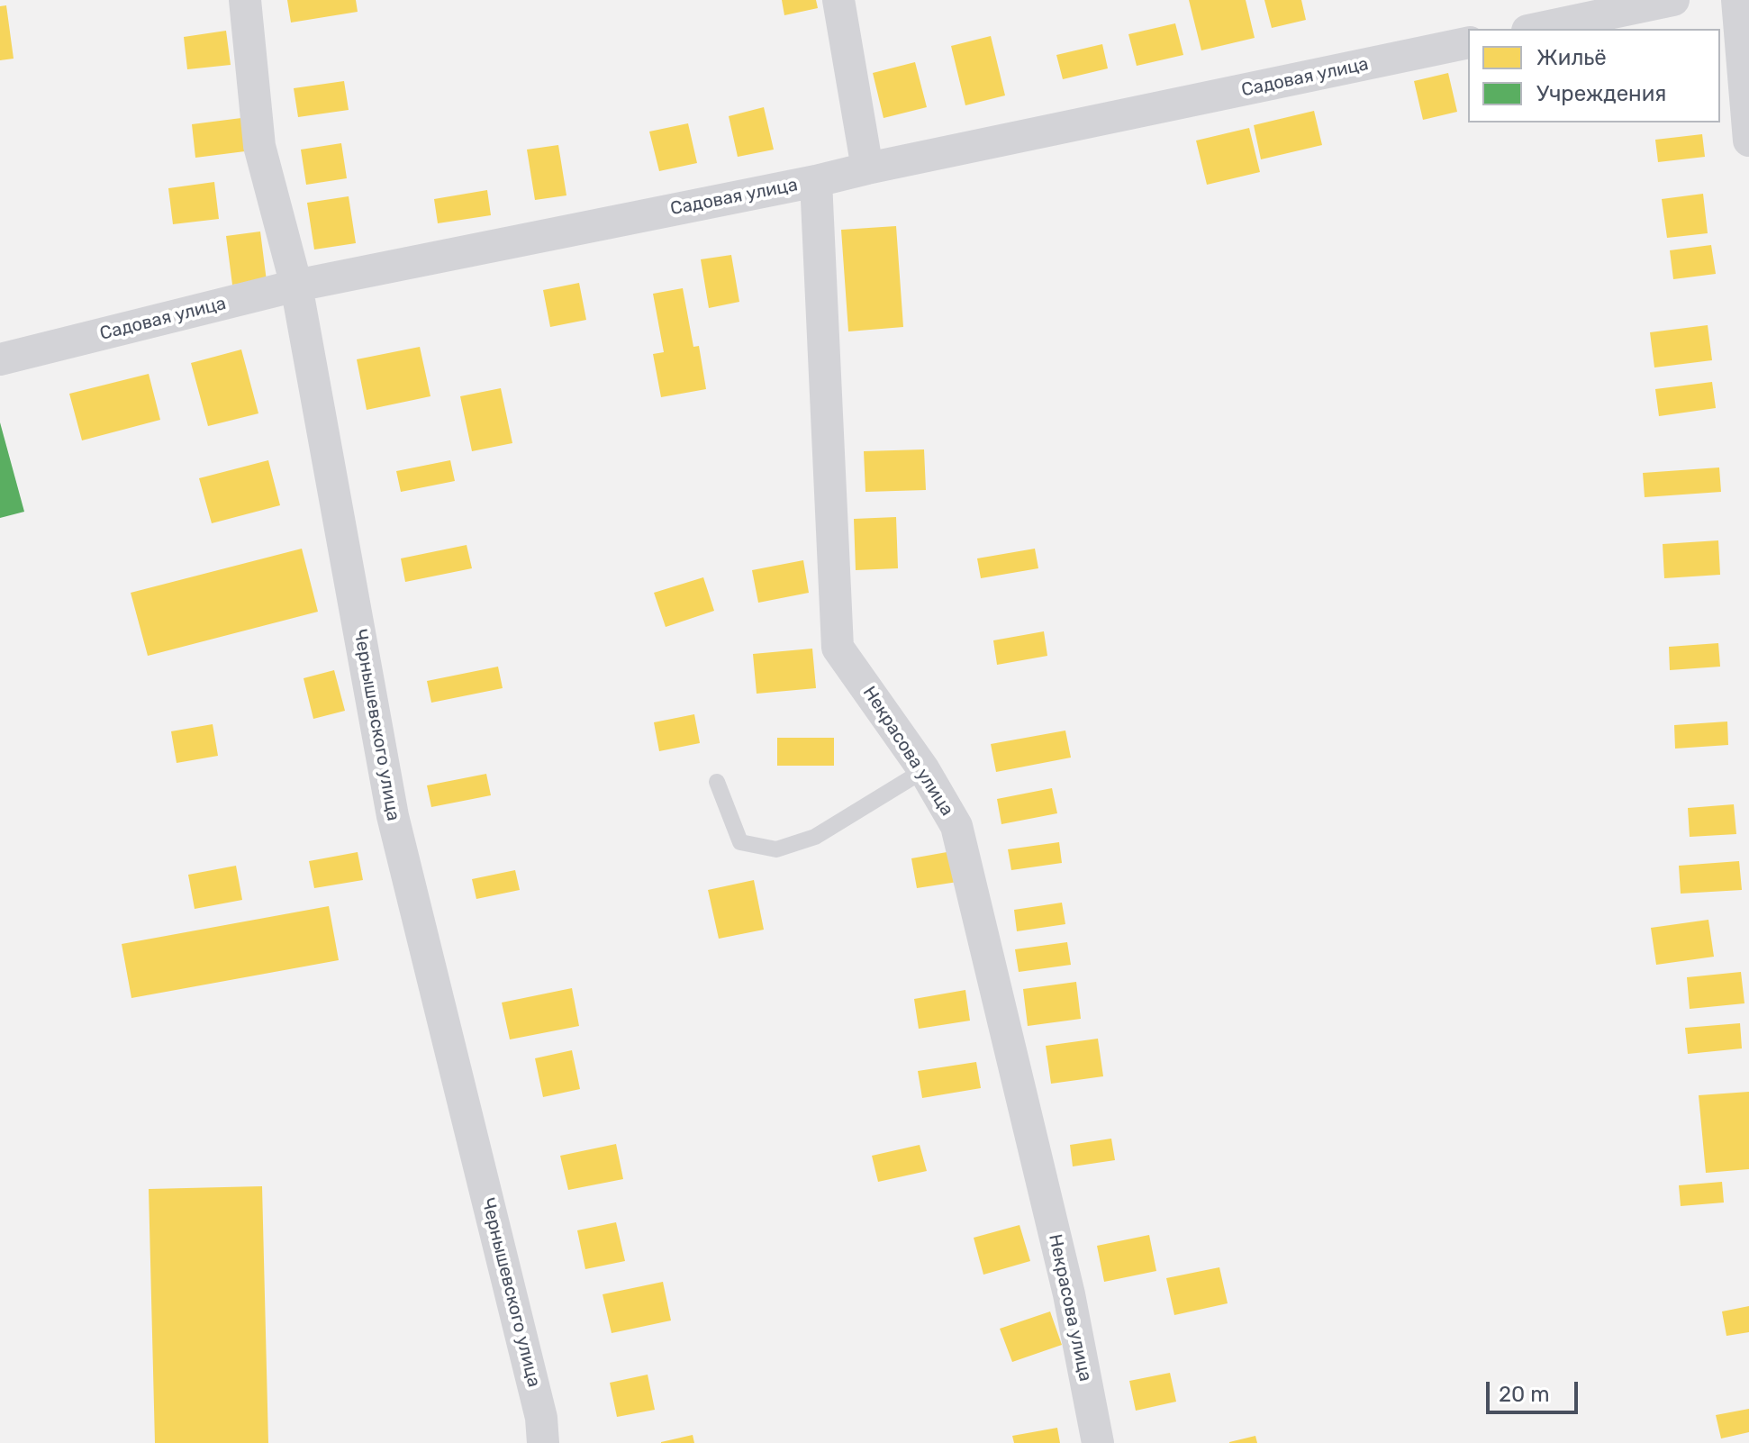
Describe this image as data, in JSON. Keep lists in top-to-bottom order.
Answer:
{
  "streets": {
    "street": ["Садовая улица", "Чернышевского улица", "Некрасова улица"]
  },
  "crossings": [
    ["Садовая улица", "Чернышевского улица"],
    ["Садовая улица", "Некрасова улица"]
  ],
  "legend": ["Жильё", "Учреждения"],
  "scale_bar": "20 m"
}
